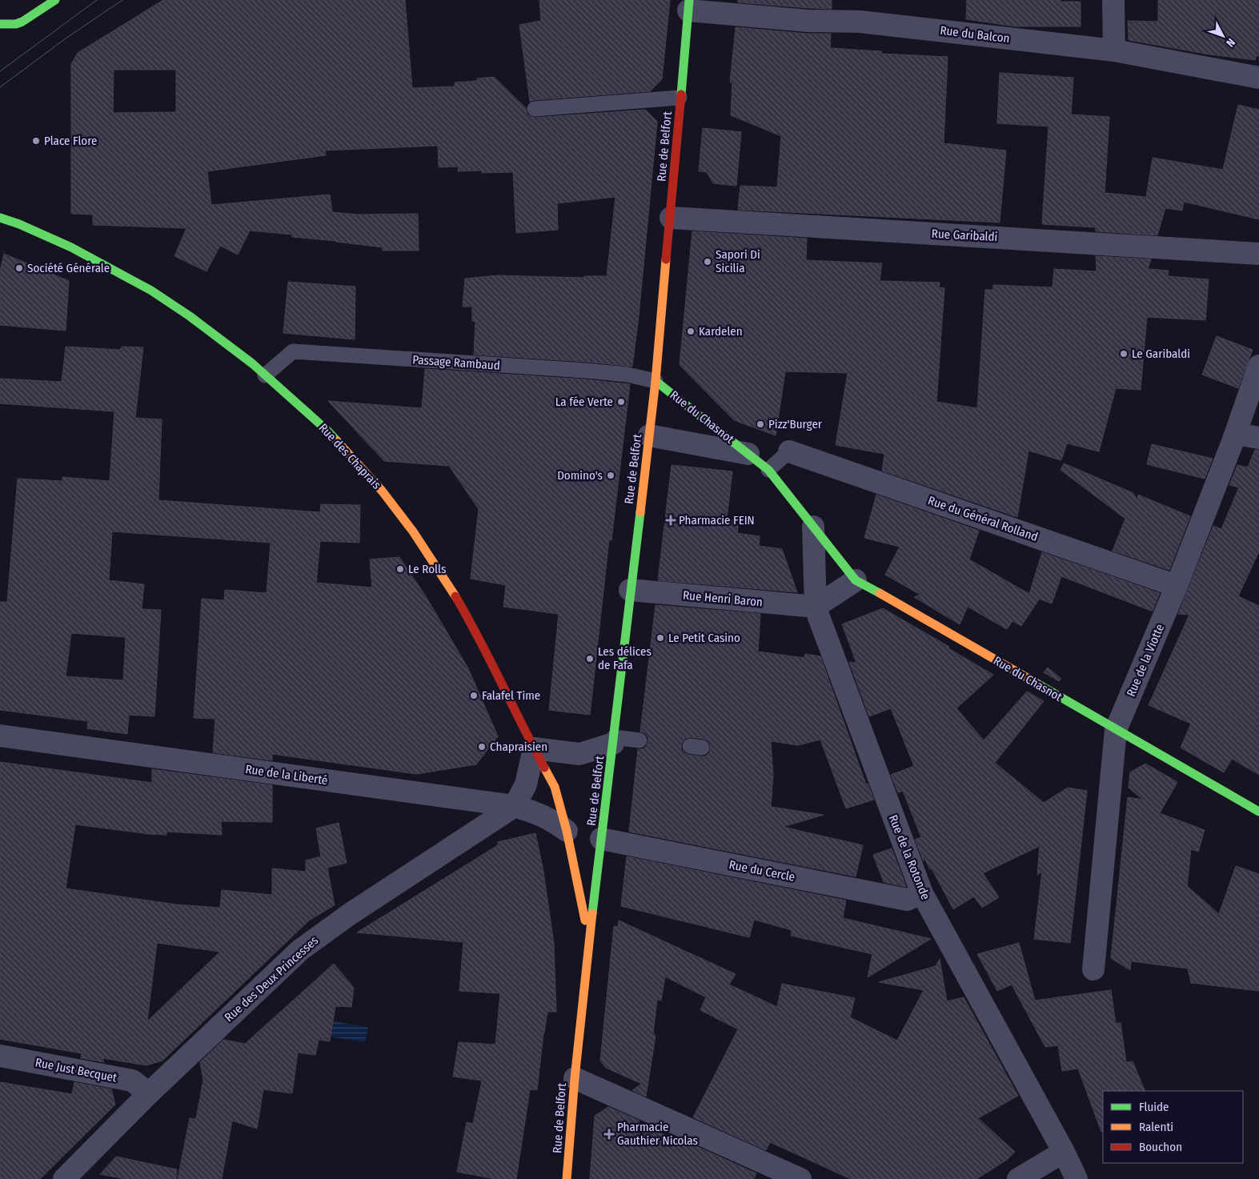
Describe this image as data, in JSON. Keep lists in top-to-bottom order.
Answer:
{
  "streets": {
    "street": [
      "Rue du Balcon",
      "Rue de Belfort",
      "Rue Garibaldi",
      "Rue du Chasnot",
      "Rue des Chaprais",
      "Rue du Général Rolland",
      "Rue Henri Baron",
      "Rue de la Viotte",
      "Rue de la Liberté",
      "Rue de la Rotonde",
      "Rue du Cercle",
      "Rue des Deux Princesses",
      "Rue Just Becquet"
    ],
    "lane": ["Passage Rambaud"]
  },
  "crossings": [
    ["Rue du Balcon", "Rue de Belfort"],
    ["Rue de Belfort", "Rue Garibaldi"],
    ["Rue de Belfort", "Passage Rambaud"],
    ["Rue de Belfort", "Rue du Chasnot"],
    ["Rue de Belfort", "Rue des Chaprais"],
    ["Rue de Belfort", "Rue Henri Baron"],
    ["Rue de Belfort", "Rue de la Liberté"],
    ["Rue de Belfort", "Rue du Cercle"],
    ["Rue de Belfort", "Rue des Deux Princesses"],
    ["Passage Rambaud", "Rue du Chasnot"],
    ["Passage Rambaud", "Rue des Chaprais"],
    ["Rue du Chasnot", "Rue de la Viotte"],
    ["Rue des Chaprais", "Rue des Deux Princesses"],
    ["Rue du Général Rolland", "Rue de la Viotte"],
    ["Rue Henri Baron", "Rue de la Rotonde"],
    ["Rue de la Liberté", "Rue des Deux Princesses"],
    ["Rue de la Rotonde", "Rue du Cercle"],
    ["Rue des Deux Princesses", "Rue Just Becquet"]
  ],
  "places": {
    "other": [
      "Place Flore",
      "Sapori Di Sicilia",
      "Société Générale",
      "Kardelen",
      "Le Garibaldi",
      "La fée Verte",
      "Pizz'Burger",
      "Domino's",
      "Le Rolls",
      "Le Petit Casino",
      "Les délices de Fafa",
      "Falafel Time",
      "Chapraisien"
    ],
    "health": ["Pharmacie FEIN", "Pharmacie Gauthier Nicolas"]
  },
  "legend": ["Fluide", "Ralenti", "Bouchon"],
  "north": "bottom right"
}
